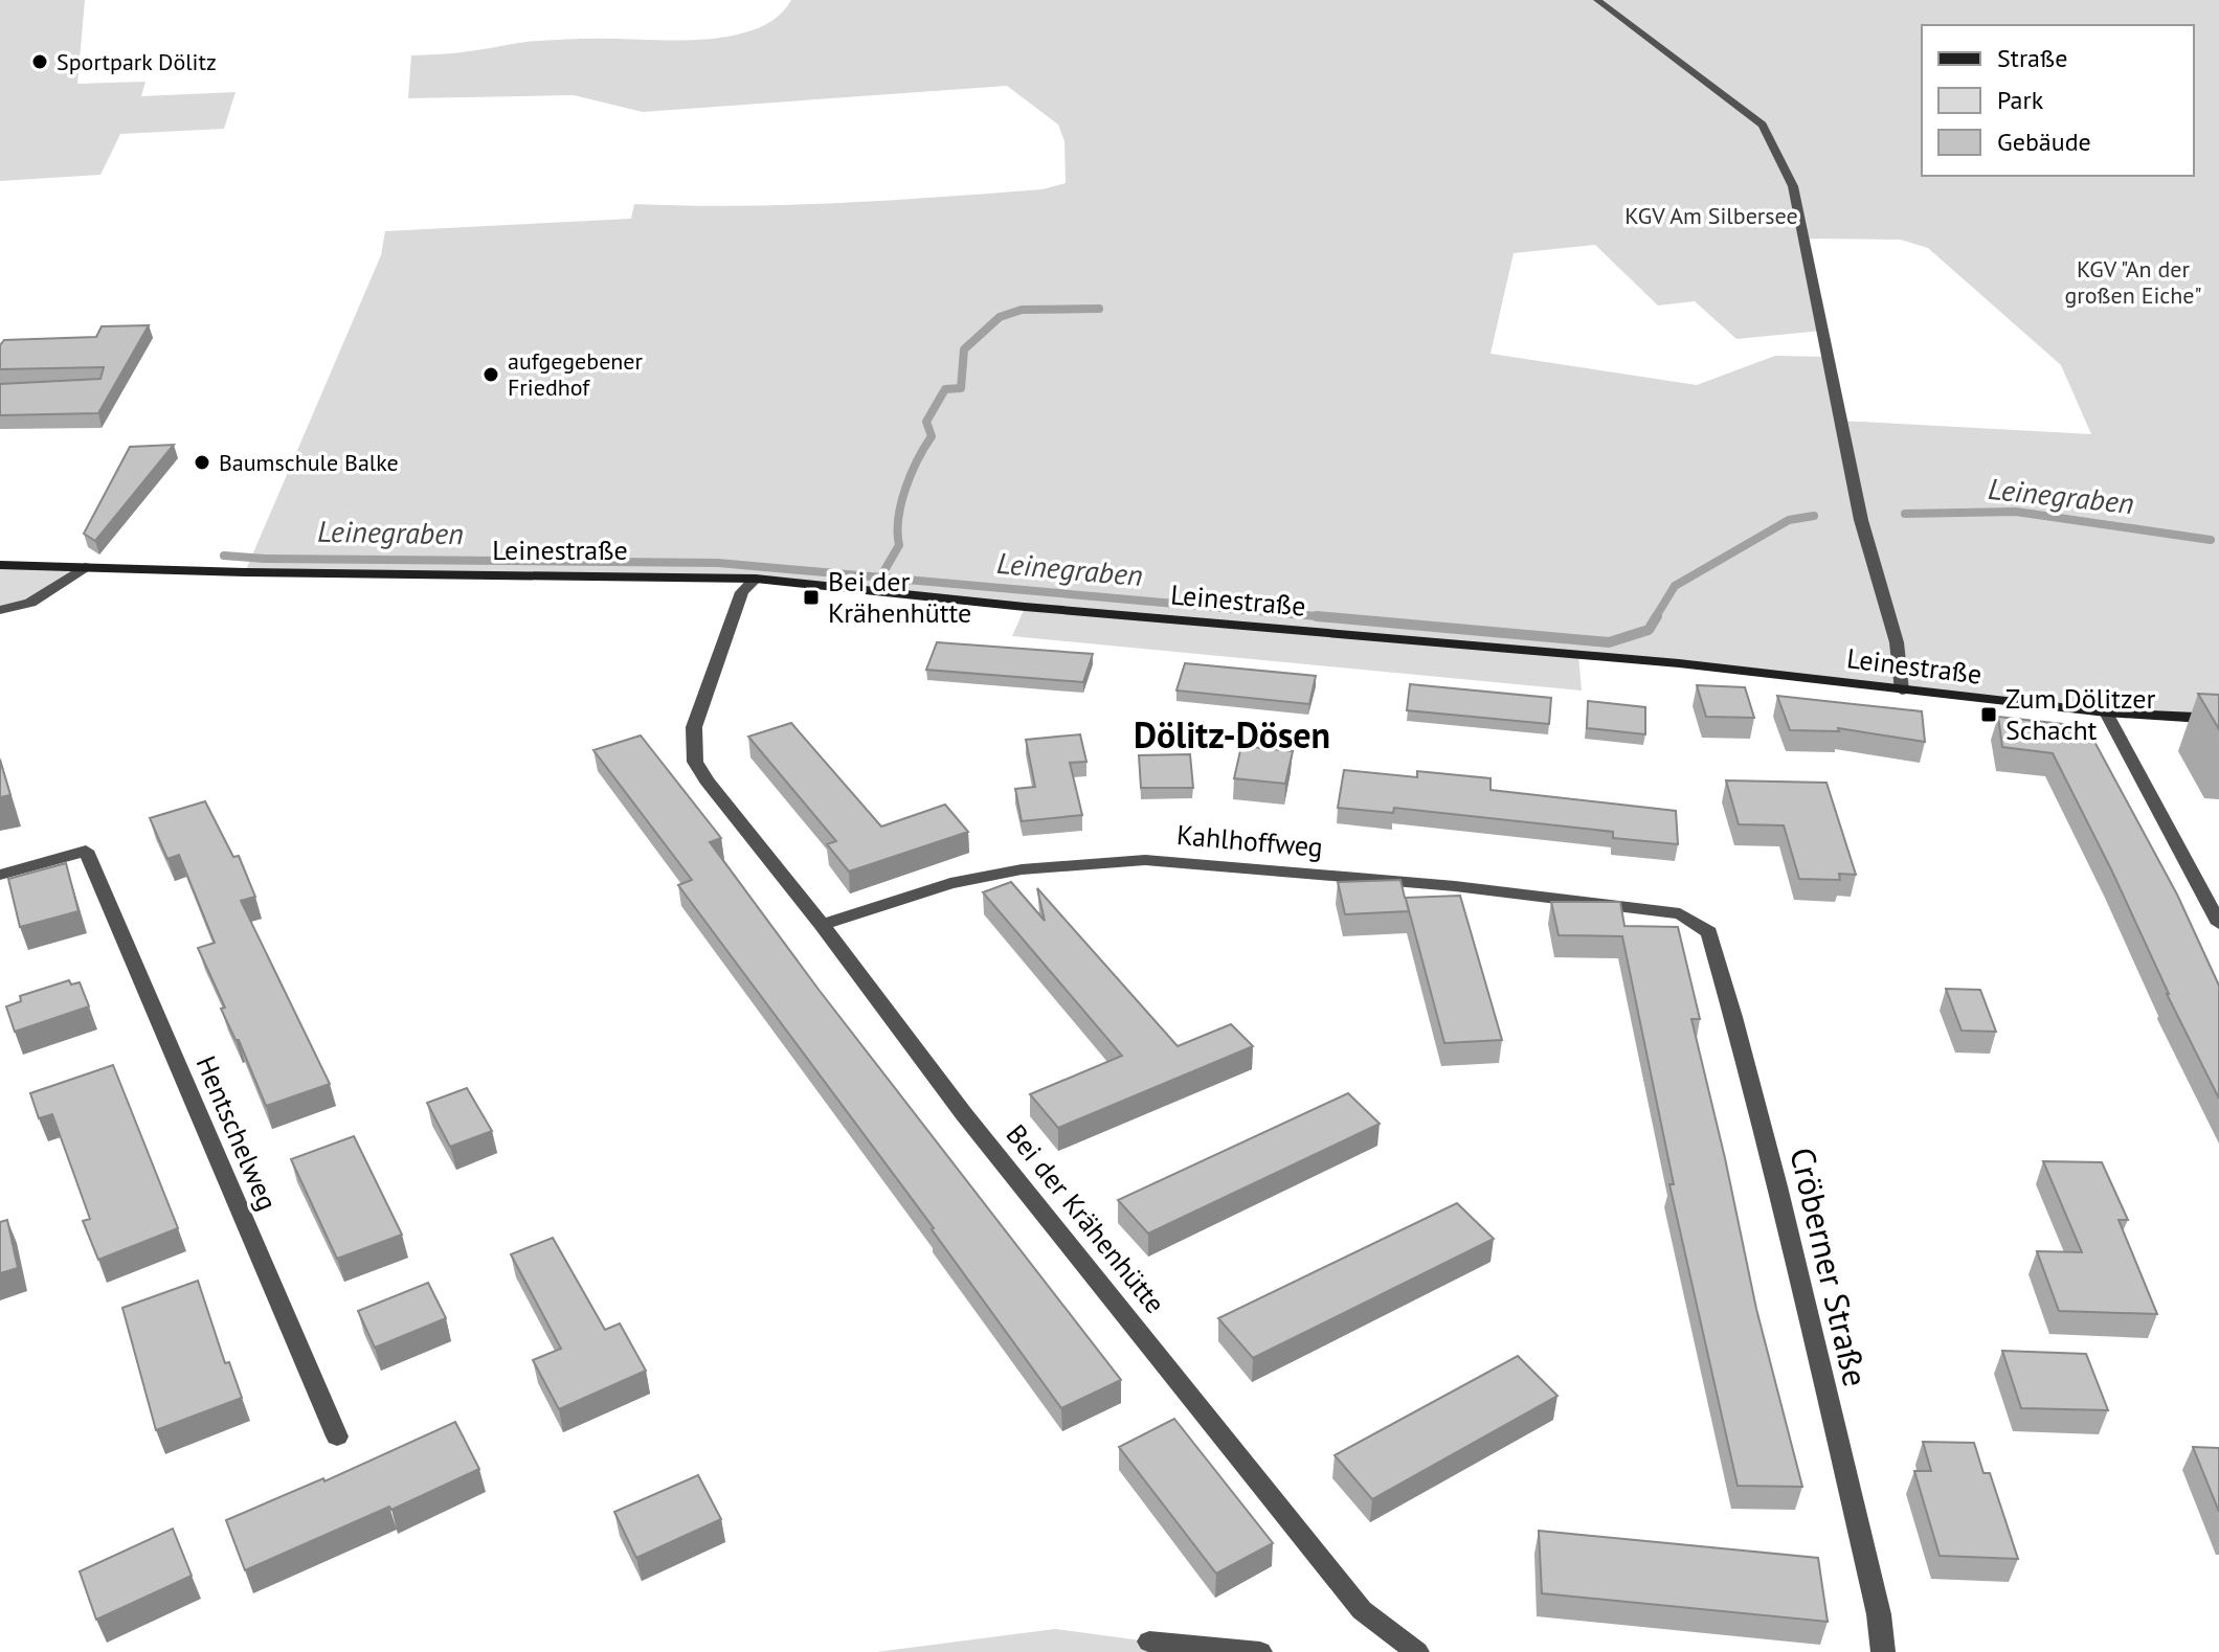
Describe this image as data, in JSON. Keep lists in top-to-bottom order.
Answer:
{
  "streets": {
    "main road": ["Leinestraße"],
    "street": [
      "Kahlhoffweg",
      "Hentschelweg",
      "Bei der Krähenhütte",
      "Cröberner Straße"
    ]
  },
  "crossings": [
    ["Leinestraße", "Bei der Krähenhütte"],
    ["Kahlhoffweg", "Bei der Krähenhütte"],
    ["Kahlhoffweg", "Cröberner Straße"]
  ],
  "districts": ["Dölitz-Dösen"],
  "water": ["Leinegraben"],
  "parks": ["KGV Am Silbersee", "KGV \"An der großen Eiche\""],
  "places": {
    "other": ["Sportpark Dölitz", "aufgegebener Friedhof", "Baumschule Balke"],
    "transit": ["Bei der Krähenhütte", "Zum Dölitzer Schacht"]
  },
  "legend": ["Straße", "Park", "Gebäude"]
}
